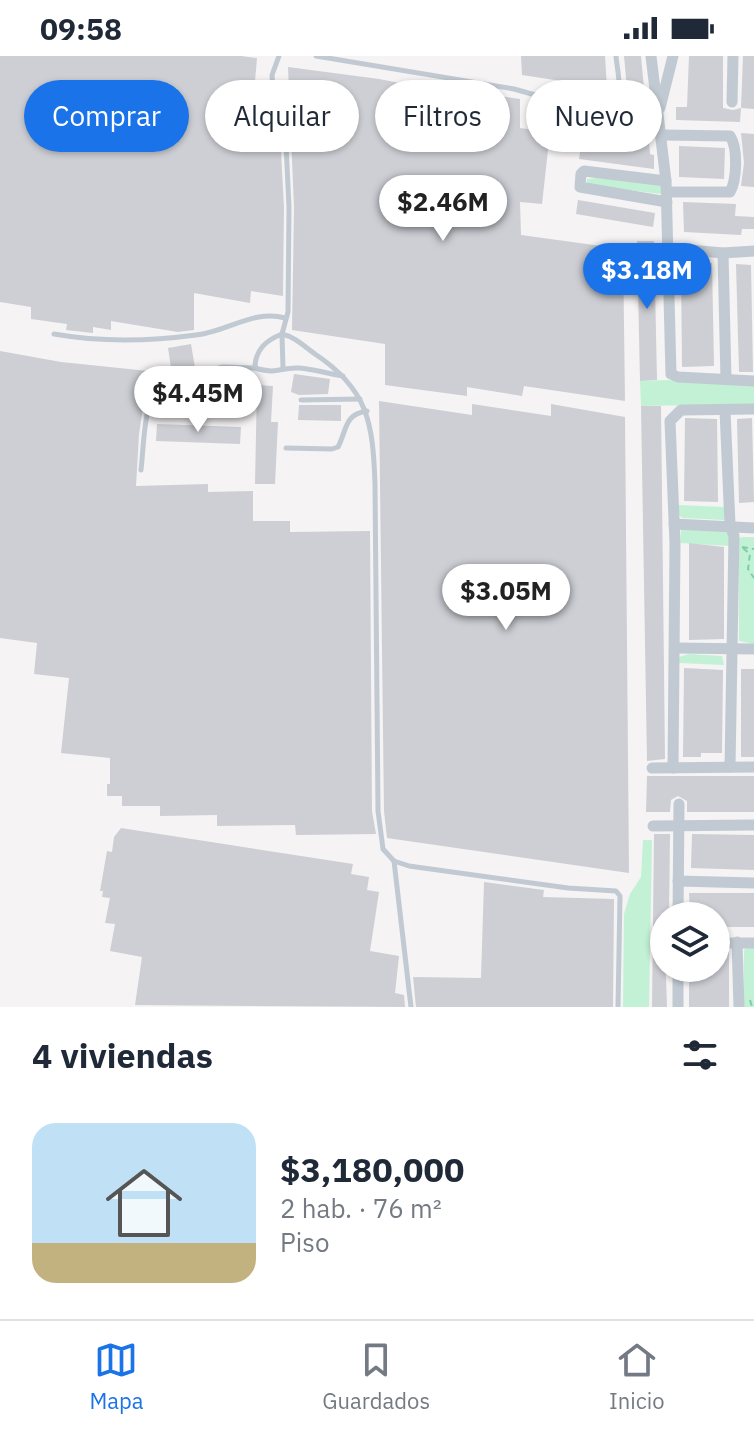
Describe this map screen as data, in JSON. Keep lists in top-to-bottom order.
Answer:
{
  "page": {
    "status": "09:58",
    "chip": [
      "Comprar",
      "Alquilar",
      "Filtros",
      "Nuevo"
    ],
    "price": [
      "$2.46M",
      "$3.18M",
      "$4.45M",
      "$3.05M"
    ],
    "heading": "4 viviendas",
    "list": [
      {
        "name": "$3,180,000",
        "note": "2 hab. · 76 m² · Piso"
      }
    ],
    "tabs": ["Mapa", "Guardados", "Inicio"]
  }
}
